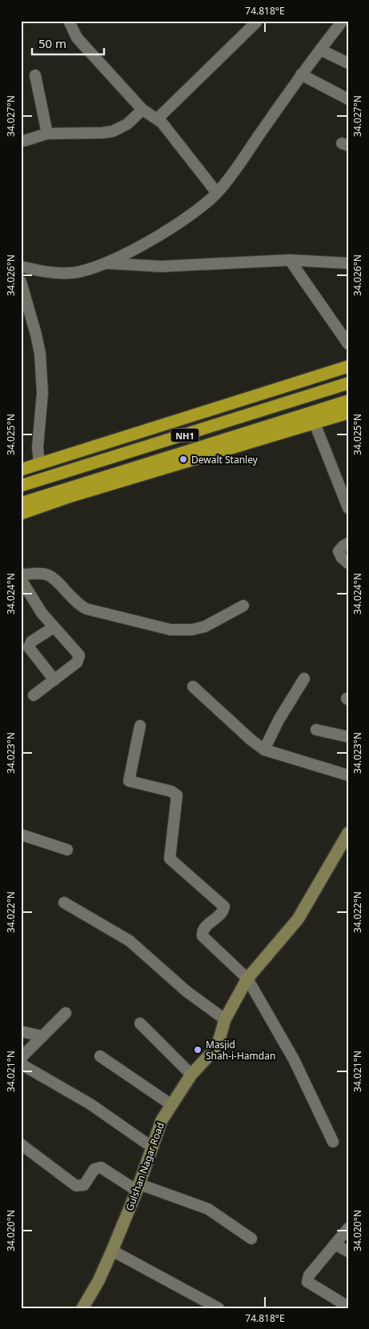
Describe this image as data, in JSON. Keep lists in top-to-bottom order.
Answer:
{
  "streets": {
    "highway": ["NH1"],
    "street": ["Gulshan Nagar Road"]
  },
  "places": ["Dewalt Stanley", "Masjid Shah-i-Hamdan"],
  "scale_bar": "50 m",
  "coordinates": [
    "74.818°E",
    "34.027°N",
    "34.026°N",
    "34.025°N",
    "34.024°N",
    "34.023°N",
    "34.022°N",
    "34.021°N",
    "34.020°N"
  ]
}
